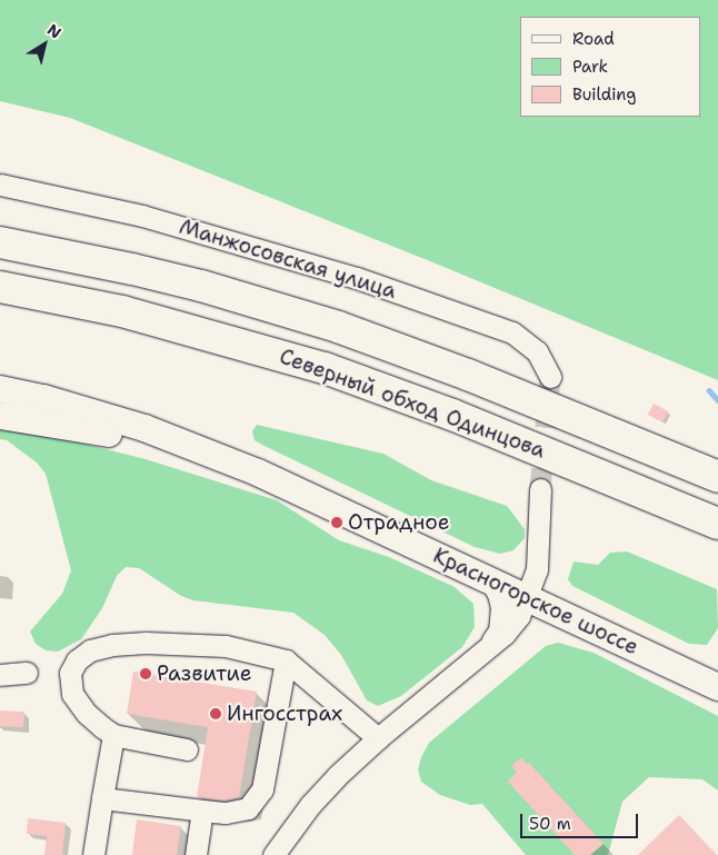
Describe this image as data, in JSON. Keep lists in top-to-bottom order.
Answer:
{
  "streets": {
    "highway": ["Северный обход Одинцова"],
    "main road": ["Красногорское шоссе"],
    "street": ["Манжосовская улица"]
  },
  "places": ["Отрадное", "Развитие", "Ингосстрах"],
  "legend": ["Road", "Park", "Building"],
  "scale_bar": "50 m",
  "north": "top right"
}
